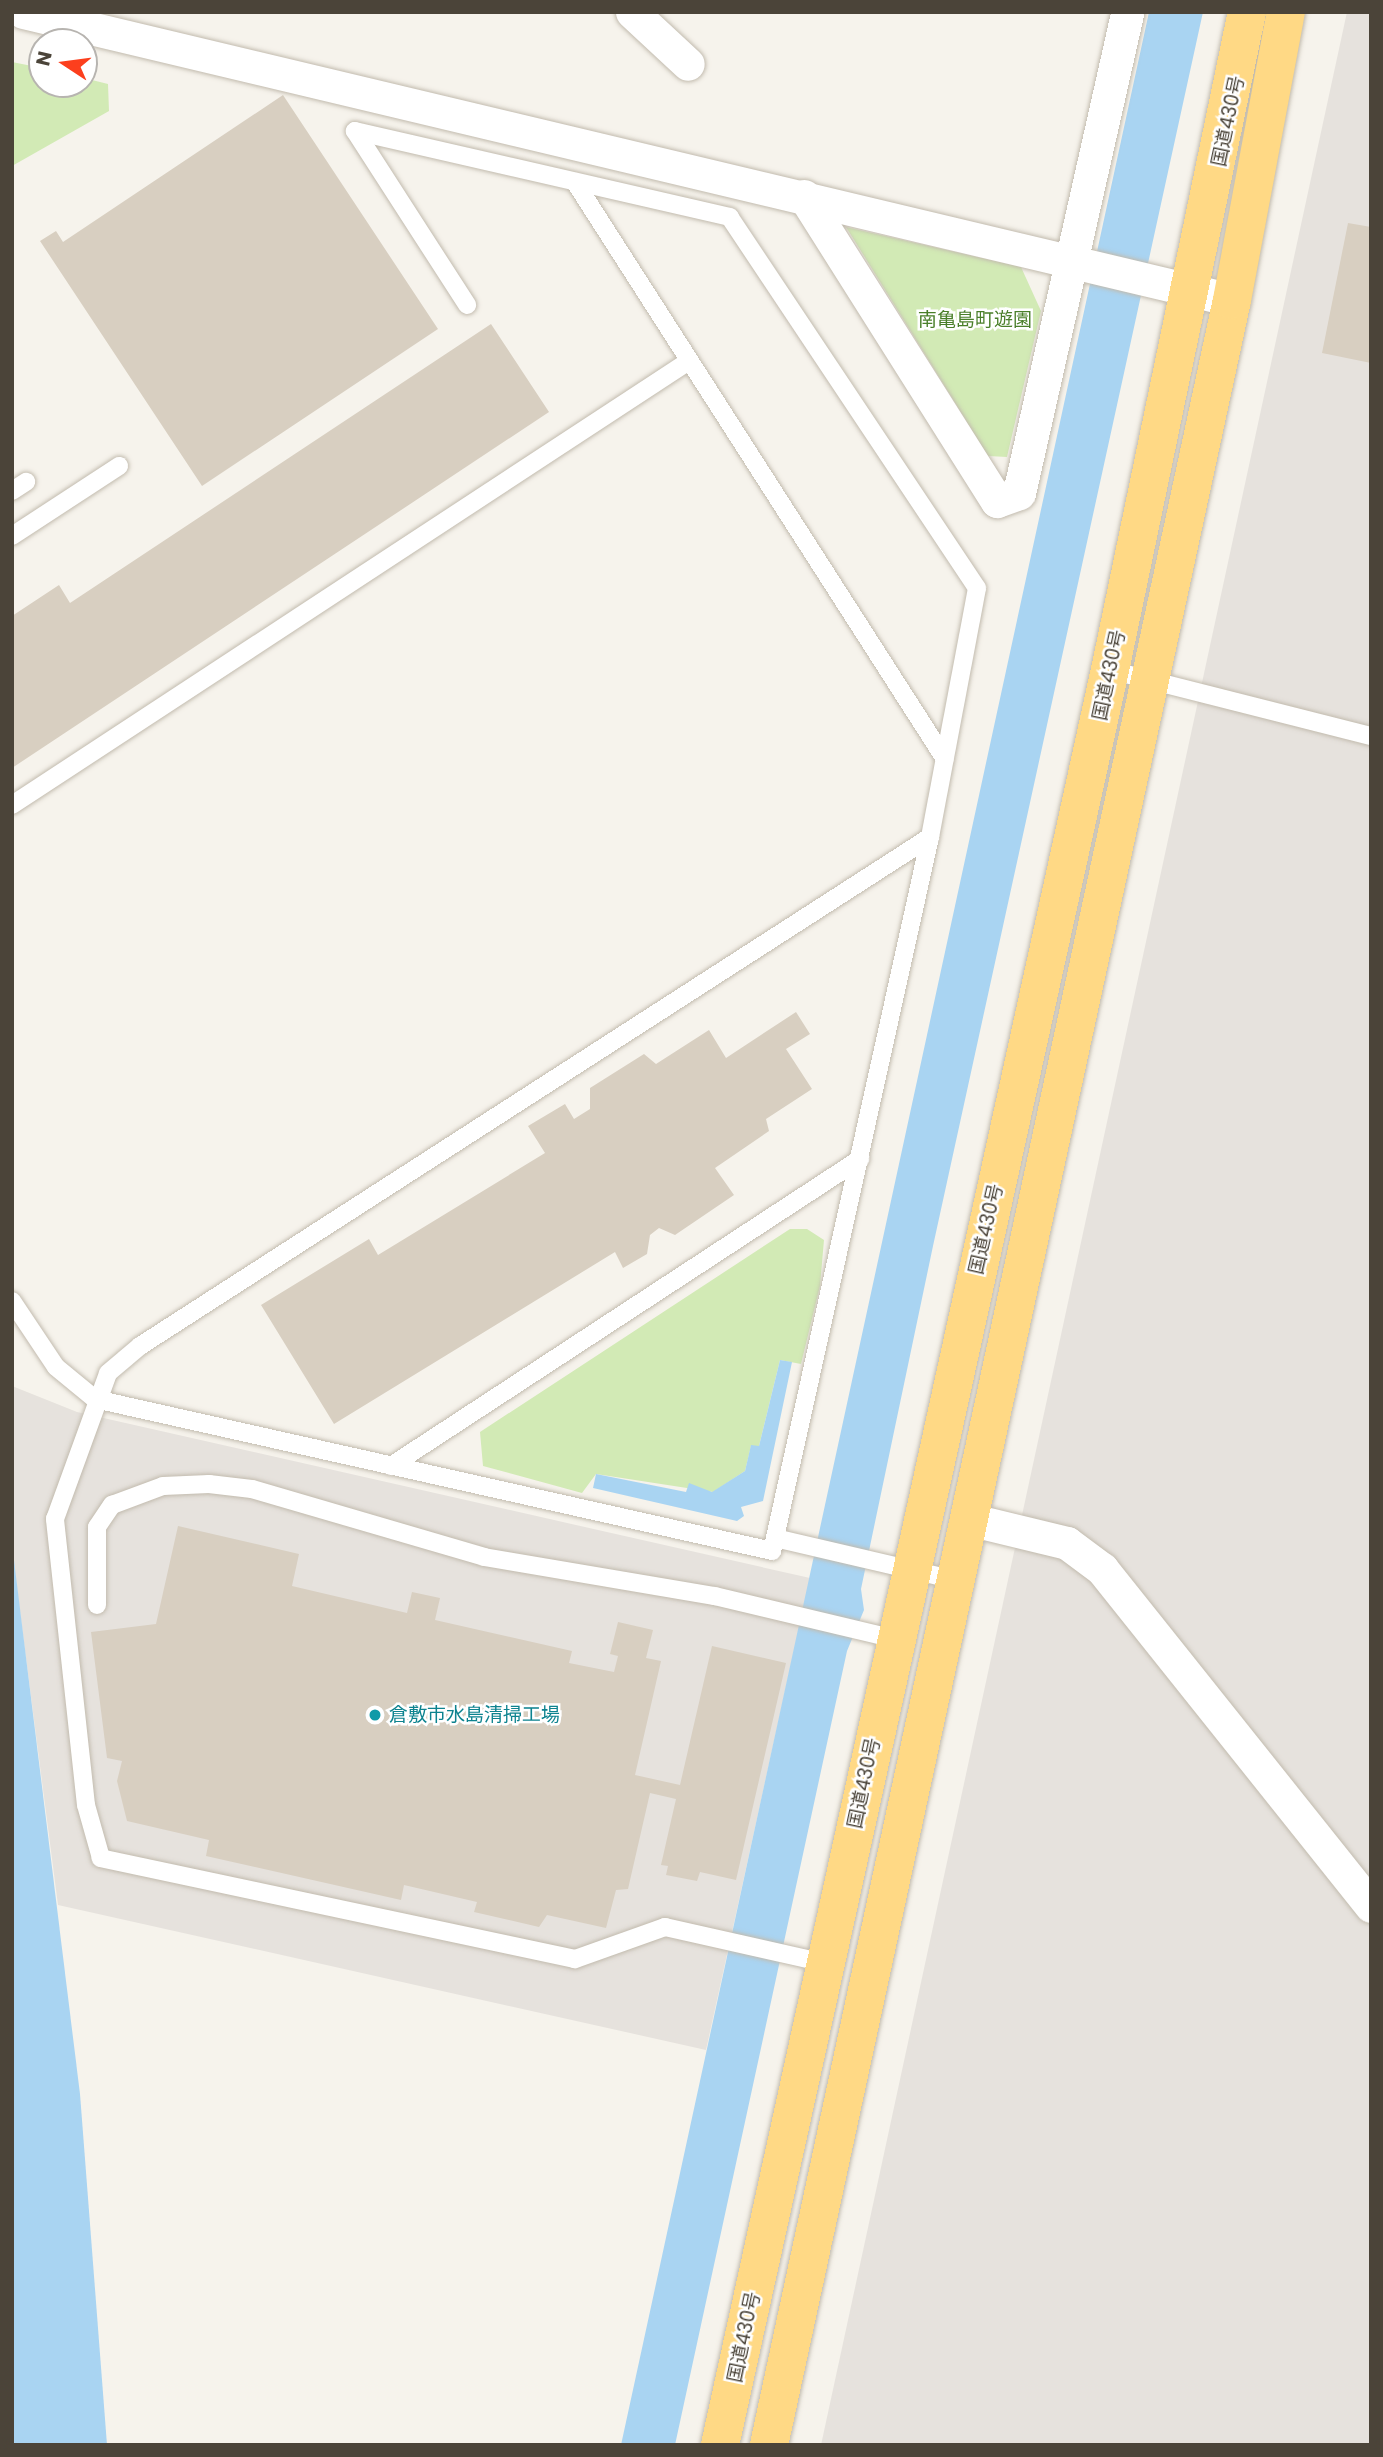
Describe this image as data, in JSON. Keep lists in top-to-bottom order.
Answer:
{
  "streets": {
    "highway": ["国道430号"]
  },
  "parks": ["南亀島町遊園"],
  "places": ["倉敷市水島清掃工場"],
  "north": "left"
}
